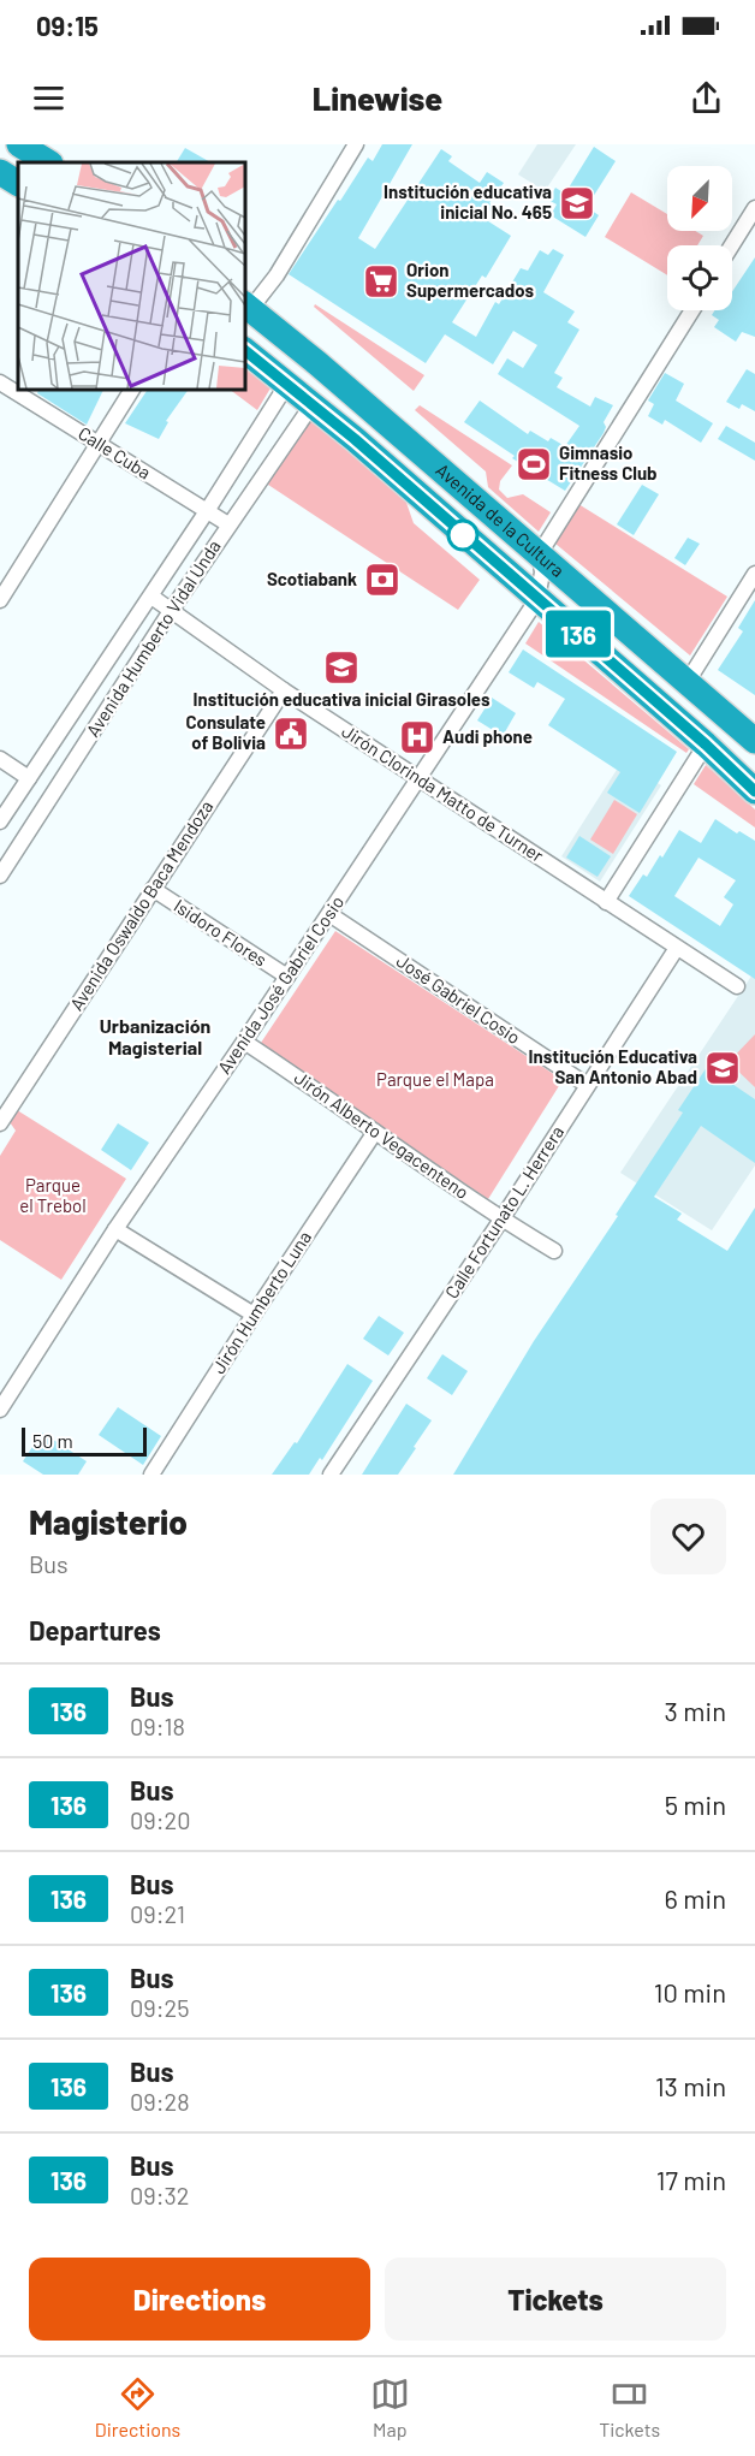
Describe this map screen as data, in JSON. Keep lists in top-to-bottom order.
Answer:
{
  "streets": {
    "highway": ["Avenida de la Cultura"],
    "street": [
      "Calle Cuba",
      "Avenida Humberto Vidal Unda",
      "Jirón Clorinda Matto de Turner",
      "Avenida Oswaldo Baca Mendoza",
      "Isidoro Flores",
      "Avenida José Gabriel Cosio",
      "José Gabriel Cosio",
      "Jirón Alberto Vegacenteno",
      "Calle Fortunato L. Herrera",
      "Jirón Humberto Luna"
    ]
  },
  "crossings": [
    ["Calle Cuba", "Avenida Humberto Vidal Unda"],
    ["Avenida de la Cultura", "Avenida Humberto Vidal Unda"],
    ["Avenida de la Cultura", "Avenida José Gabriel Cosio"],
    ["Avenida Humberto Vidal Unda", "Jirón Clorinda Matto de Turner"],
    ["Jirón Clorinda Matto de Turner", "Avenida Oswaldo Baca Mendoza"],
    ["Jirón Clorinda Matto de Turner", "Avenida José Gabriel Cosio"],
    ["Jirón Clorinda Matto de Turner", "Calle Fortunato L. Herrera"],
    ["Avenida Oswaldo Baca Mendoza", "Isidoro Flores"],
    ["Isidoro Flores", "Avenida José Gabriel Cosio"],
    ["Avenida José Gabriel Cosio", "José Gabriel Cosio"],
    ["Avenida José Gabriel Cosio", "Jirón Alberto Vegacenteno"],
    ["José Gabriel Cosio", "Calle Fortunato L. Herrera"],
    ["Jirón Alberto Vegacenteno", "Calle Fortunato L. Herrera"],
    ["Jirón Alberto Vegacenteno", "Jirón Humberto Luna"]
  ],
  "districts": ["Urbanización Magisterial"],
  "parks": ["Parque el Mapa", "Parque el Trebol"],
  "places": {
    "school or university": ["Institución educativa inicial No. 465", "Institución educativa inicial Girasoles", "Institución Educativa San Antonio Abad"],
    "supermarket": ["Orion Supermercados"],
    "sports": ["Gimnasio Fitness Club"],
    "bank": ["Scotiabank"],
    "public building": ["Consulate of Bolivia"],
    "hospital": ["Audi phone"]
  },
  "lines": ["bus line 136"],
  "scale_bar": "50 m",
  "north": "bottom left",
  "page": {
    "status": "09:15",
    "header": "Linewise",
    "on_map": "136",
    "scale": "50 m",
    "heading": [
      ["Magisterio", "Bus"],
      "Departures"
    ],
    "list": [
      {
        "mark": "136",
        "name": "Bus",
        "note": "09:18",
        "value": "3 min"
      },
      {
        "mark": "136",
        "name": "Bus",
        "note": "09:20",
        "value": "5 min"
      },
      {
        "mark": "136",
        "name": "Bus",
        "note": "09:21",
        "value": "6 min"
      },
      {
        "mark": "136",
        "name": "Bus",
        "note": "09:25",
        "value": "10 min"
      },
      {
        "mark": "136",
        "name": "Bus",
        "note": "09:28",
        "value": "13 min"
      },
      {
        "mark": "136",
        "name": "Bus",
        "note": "09:32",
        "value": "17 min"
      }
    ],
    "buttons": ["Directions", "Tickets"],
    "tabs": ["Directions", "Map", "Tickets"]
  }
}
